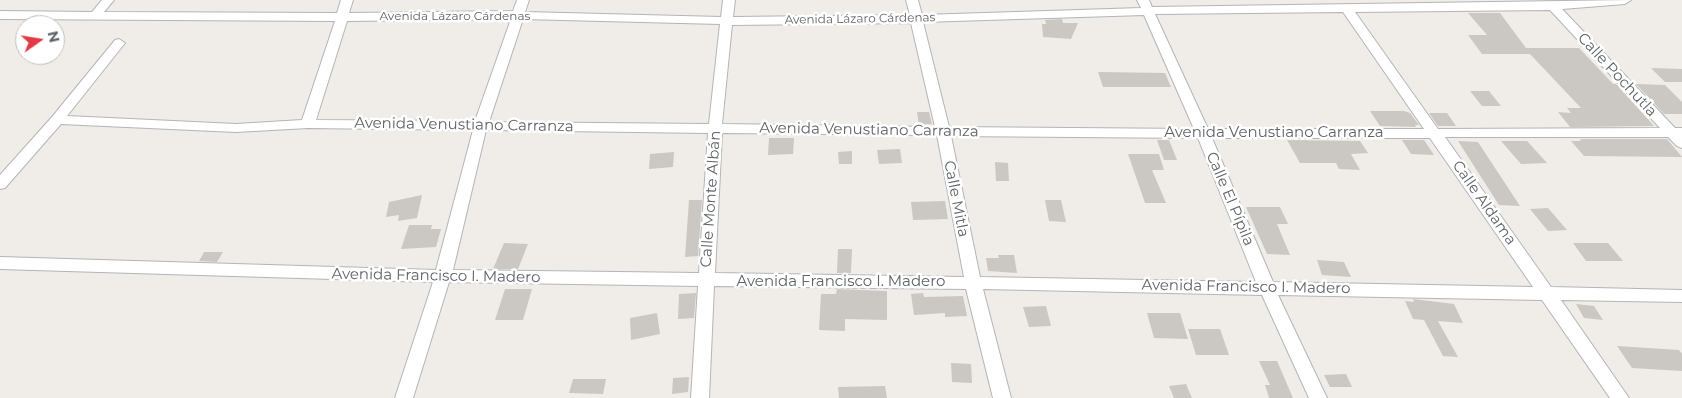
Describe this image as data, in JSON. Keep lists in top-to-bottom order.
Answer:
{
  "streets": {
    "street": [
      "Avenida Lázaro Cárdenas",
      "Calle Pochutla",
      "Avenida Venustiano Carranza",
      "Calle Monte Albán",
      "Calle Mitla",
      "Calle El Pípila",
      "Calle Aldama",
      "Avenida Francisco I. Madero"
    ]
  },
  "crossings": [
    ["Avenida Lázaro Cárdenas", "Calle Pochutla"],
    ["Avenida Lázaro Cárdenas", "Calle Monte Albán"],
    ["Avenida Lázaro Cárdenas", "Calle Mitla"],
    ["Avenida Lázaro Cárdenas", "Calle El Pípila"],
    ["Avenida Lázaro Cárdenas", "Calle Aldama"],
    ["Calle Pochutla", "Avenida Venustiano Carranza"],
    ["Avenida Venustiano Carranza", "Calle Monte Albán"],
    ["Avenida Venustiano Carranza", "Calle Mitla"],
    ["Avenida Venustiano Carranza", "Calle El Pípila"],
    ["Avenida Venustiano Carranza", "Calle Aldama"],
    ["Calle Monte Albán", "Avenida Francisco I. Madero"],
    ["Calle Mitla", "Avenida Francisco I. Madero"],
    ["Calle El Pípila", "Avenida Francisco I. Madero"],
    ["Calle Aldama", "Avenida Francisco I. Madero"]
  ],
  "north": "right"
}
